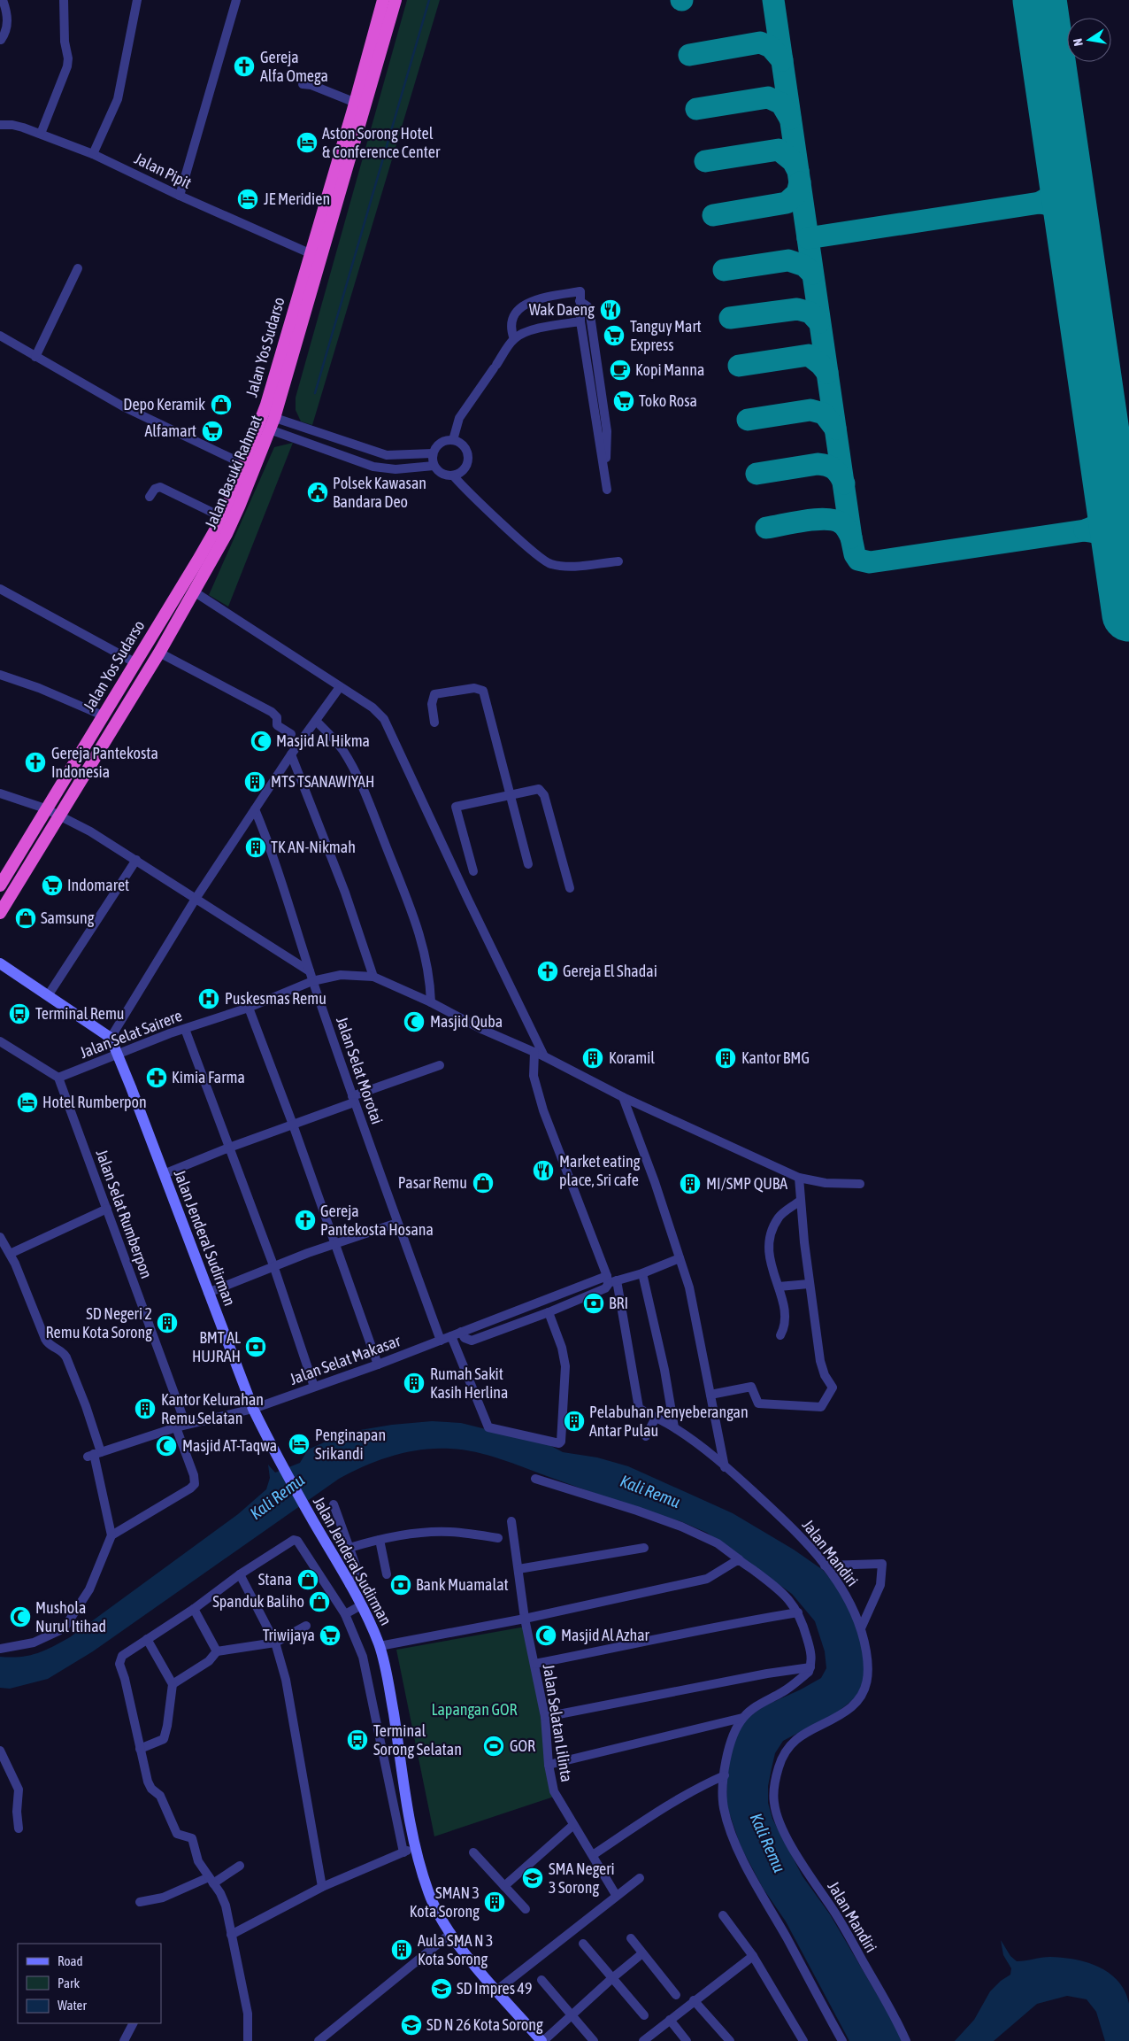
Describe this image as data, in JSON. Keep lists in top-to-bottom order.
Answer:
{
  "streets": {
    "highway": ["Jalan Yos Sudarso", "Jalan Basuki Rahmat"],
    "main road": ["Jalan Jenderal Sudirman"],
    "street": [
      "Jalan Pipit",
      "Jalan Selat Sairere",
      "Jalan Selat Morotai",
      "Jalan Selat Rumberpon",
      "Jalan Selat Makasar",
      "Jalan Mandiri",
      "Jalan Selatan Lilinta"
    ]
  },
  "crossings": [
    ["Jalan Pipit", "Jalan Yos Sudarso"],
    ["Jalan Yos Sudarso", "Jalan Basuki Rahmat"],
    ["Jalan Selat Sairere", "Jalan Selat Morotai"],
    ["Jalan Selat Sairere", "Jalan Selat Rumberpon"],
    ["Jalan Selat Sairere", "Jalan Jenderal Sudirman"],
    ["Jalan Selat Morotai", "Jalan Selat Makasar"],
    ["Jalan Selat Rumberpon", "Jalan Selat Makasar"],
    ["Jalan Jenderal Sudirman", "Jalan Selat Makasar"],
    ["Jalan Selat Makasar", "Jalan Mandiri"]
  ],
  "water": ["Kali Remu"],
  "parks": ["Lapangan GOR"],
  "places": {
    "church": [
      "Gereja Alfa Omega",
      "Gereja Pantekosta Indonesia",
      "Gereja El Shadai",
      "Gereja Pantekosta Hosana"
    ],
    "hotel": [
      "Aston Sorong Hotel & Conference Center",
      "JE Meridien",
      "Hotel Rumberpon",
      "Penginapan Srikandi"
    ],
    "restaurant": ["Wak Daeng", "Market eating place, Sri cafe"],
    "supermarket": [
      "Tanguy Mart Express",
      "Toko Rosa",
      "Alfamart",
      "Indomaret",
      "Triwijaya"
    ],
    "cafe": ["Kopi Manna"],
    "shop": [
      "Depo Keramik",
      "Samsung",
      "Pasar Remu",
      "Stana",
      "Spanduk Baliho"
    ],
    "public building": ["Polsek Kawasan Bandara Deo"],
    "mosque": [
      "Masjid Al Hikma",
      "Masjid Quba",
      "Masjid AT-Taqwa",
      "Mushola Nurul Itihad",
      "Masjid Al Azhar"
    ],
    "building": [
      "MTS TSANAWIYAH",
      "TK AN-Nikmah",
      "Koramil",
      "Kantor BMG",
      "MI/SMP QUBA",
      "SD Negeri 2 Remu Kota Sorong",
      "Rumah Sakit Kasih Herlina",
      "Kantor Kelurahan Remu Selatan",
      "Pelabuhan Penyeberangan Antar Pulau",
      "SMAN 3 Kota Sorong",
      "Aula SMA N 3 Kota Sorong"
    ],
    "hospital": ["Puskesmas Remu"],
    "bus stop": ["Terminal Remu", "Terminal Sorong Selatan"],
    "pharmacy": ["Kimia Farma"],
    "bank": ["BRI", "BMT AL HUJRAH", "Bank Muamalat"],
    "sports": ["GOR"],
    "school or university": ["SMA Negeri 3 Sorong", "SD Impres 49", "SD N 26 Kota Sorong"]
  },
  "legend": ["Road", "Park", "Water"],
  "north": "left"
}
